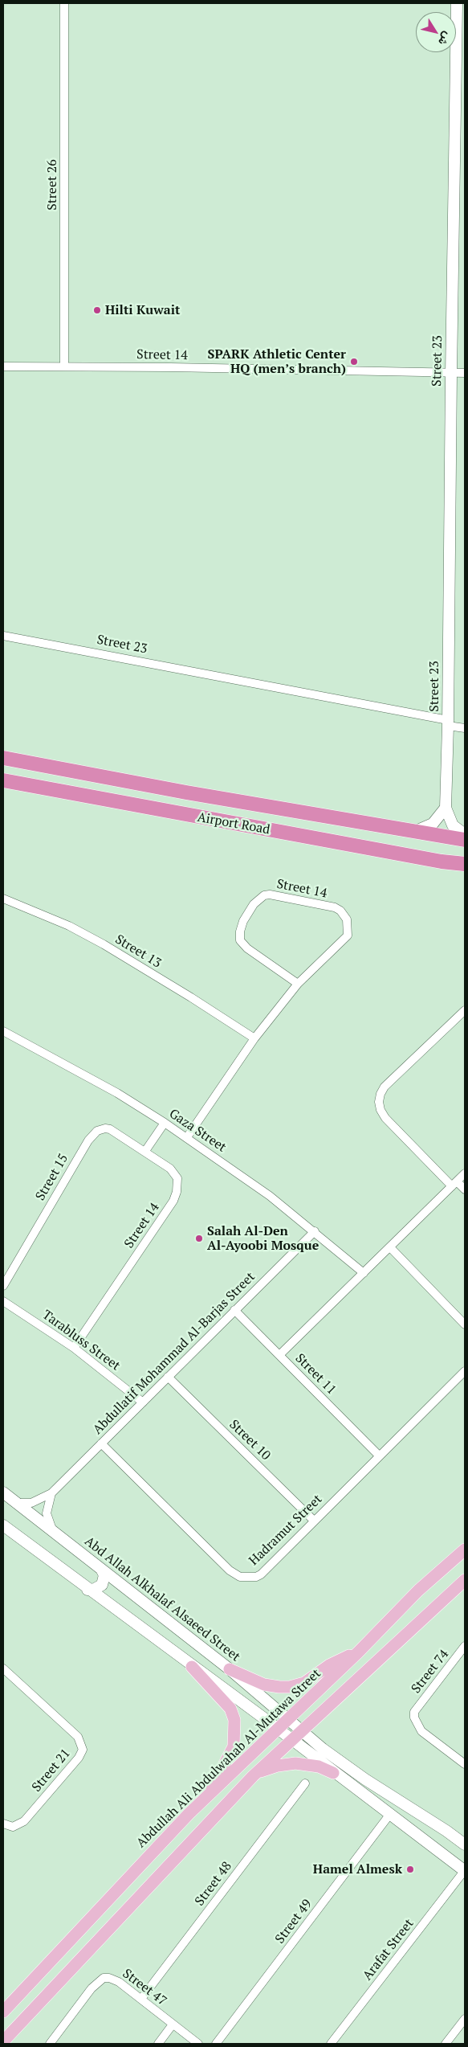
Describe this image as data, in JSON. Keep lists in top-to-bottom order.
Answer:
{
  "streets": {
    "highway": ["Airport Road"],
    "main road": ["Street 23", "Abd Allah Alkhalaf Alsaeed Street", "Abdullah Ali Abdulwahab Al-Mutawa Street"],
    "street": [
      "Street 26",
      "Street 14",
      "Street 13",
      "Gaza Street",
      "Street 15",
      "Tarabluss Street",
      "Abdullatif Mohammad Al-Barjas Street",
      "Street 11",
      "Street 10",
      "Hadramut Street",
      "Street 74",
      "Street 21",
      "Street 48",
      "Street 49",
      "Arafat Street",
      "Street 47"
    ]
  },
  "crossings": [
    ["Street 26", "Street 14"],
    ["Street 14", "Street 23"],
    ["Street 14", "Street 13"],
    ["Street 14", "Gaza Street"],
    ["Street 14", "Street 15"],
    ["Street 14", "Tarabluss Street"],
    ["Gaza Street", "Abdullatif Mohammad Al-Barjas Street"],
    ["Tarabluss Street", "Abdullatif Mohammad Al-Barjas Street"],
    ["Abdullatif Mohammad Al-Barjas Street", "Street 11"],
    ["Abdullatif Mohammad Al-Barjas Street", "Street 10"],
    ["Abdullatif Mohammad Al-Barjas Street", "Hadramut Street"],
    ["Abdullatif Mohammad Al-Barjas Street", "Abd Allah Alkhalaf Alsaeed Street"],
    ["Street 11", "Hadramut Street"],
    ["Street 10", "Hadramut Street"],
    ["Abd Allah Alkhalaf Alsaeed Street", "Abdullah Ali Abdulwahab Al-Mutawa Street"],
    ["Street 48", "Street 47"]
  ],
  "places": [
    "Hilti Kuwait",
    "SPARK Athletic Center HQ (men’s branch)",
    "Salah Al-Den Al-Ayoobi Mosque",
    "Hamel Almesk"
  ],
  "north": "bottom right"
}
